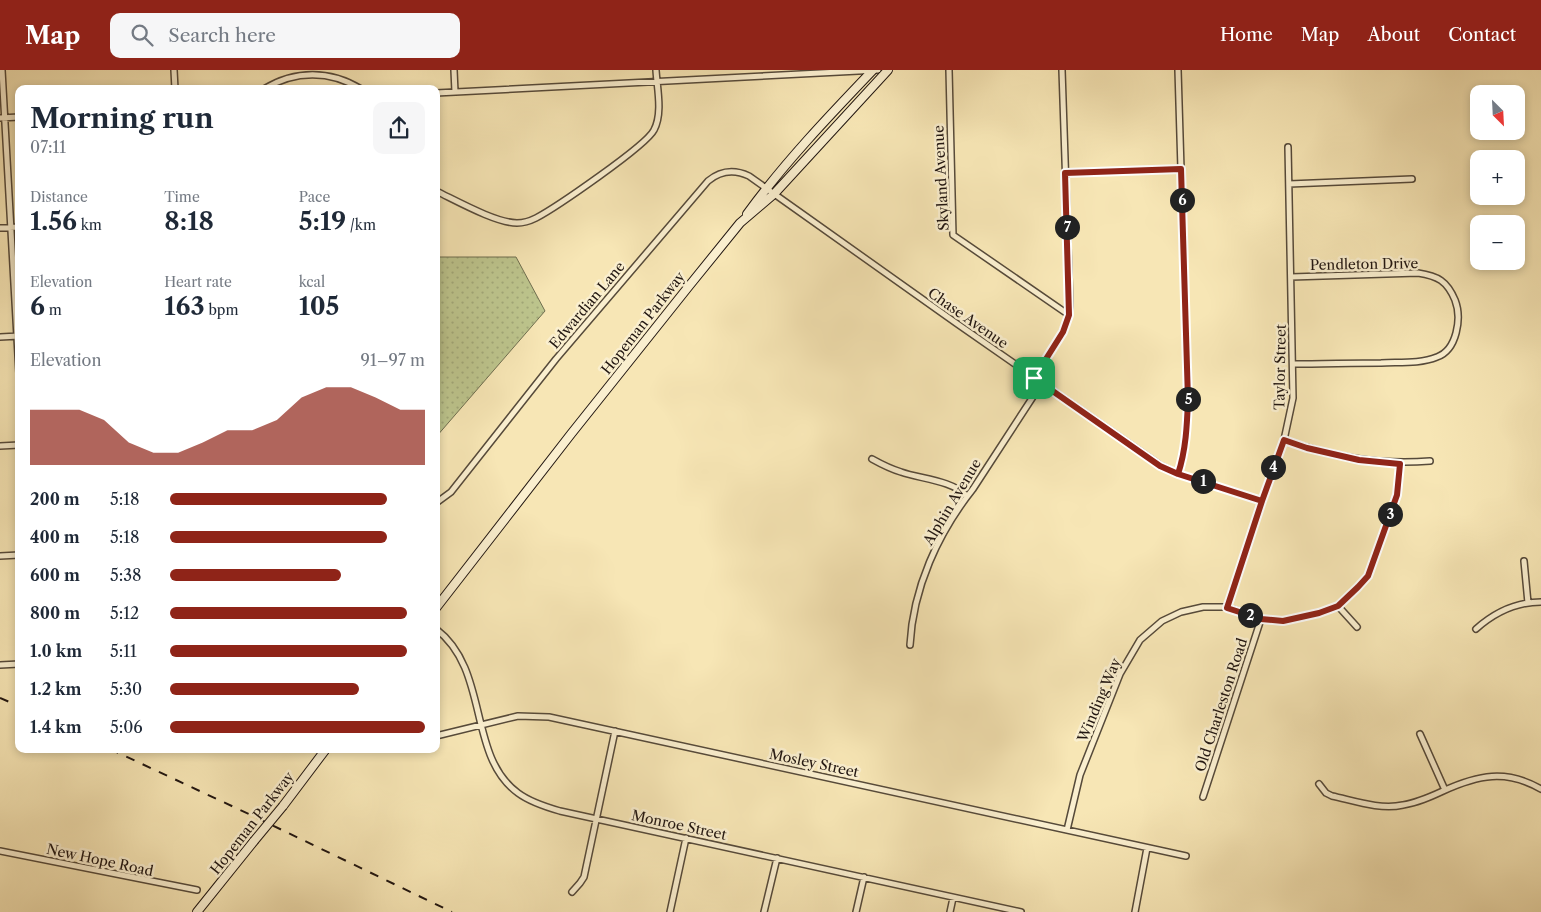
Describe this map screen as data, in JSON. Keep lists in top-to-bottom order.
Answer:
{
  "streets": {
    "main road": ["Hopeman Parkway"],
    "street": [
      "Skyland Avenue",
      "Pendleton Drive",
      "Edwardian Lane",
      "Chase Avenue",
      "Taylor Street",
      "Alphin Avenue",
      "Winding Way",
      "Old Charleston Road",
      "Mosley Street",
      "Monroe Street",
      "New Hope Road"
    ]
  },
  "crossings": [
    ["Pendleton Drive", "Taylor Street"],
    ["Edwardian Lane", "Chase Avenue"],
    ["Edwardian Lane", "Hopeman Parkway"],
    ["Chase Avenue", "Hopeman Parkway"],
    ["Chase Avenue", "Taylor Street"],
    ["Chase Avenue", "Alphin Avenue"],
    ["Taylor Street", "Winding Way"],
    ["Winding Way", "Old Charleston Road"],
    ["Winding Way", "Mosley Street"],
    ["Mosley Street", "Monroe Street"]
  ],
  "north": "bottom right",
  "page": {
    "header": "Map",
    "search": "Search here",
    "nav": [
      "Home",
      "Map",
      "About",
      "Contact"
    ],
    "map_buttons": ["+", "−"],
    "heading": ["Morning run", "07:11"],
    "stats": [
      ["Distance", "1.56 km"],
      ["Time", "8:18"],
      ["Pace", "5:19 /km"],
      ["Elevation", "6 m"],
      ["Heart rate", "163 bpm"],
      ["kcal", "105"]
    ],
    "pins": [
      "6",
      "7",
      "5",
      "4",
      "1",
      "3",
      "2"
    ],
    "chart": ["Elevation", "91–97 m"],
    "list": [
      {
        "name": "200 m",
        "note": "5:18"
      },
      {
        "name": "400 m",
        "note": "5:18"
      },
      {
        "name": "600 m",
        "note": "5:38"
      },
      {
        "name": "800 m",
        "note": "5:12"
      },
      {
        "name": "1.0 km",
        "note": "5:11"
      },
      {
        "name": "1.2 km",
        "note": "5:30"
      },
      {
        "name": "1.4 km",
        "note": "5:06"
      }
    ]
  }
}
